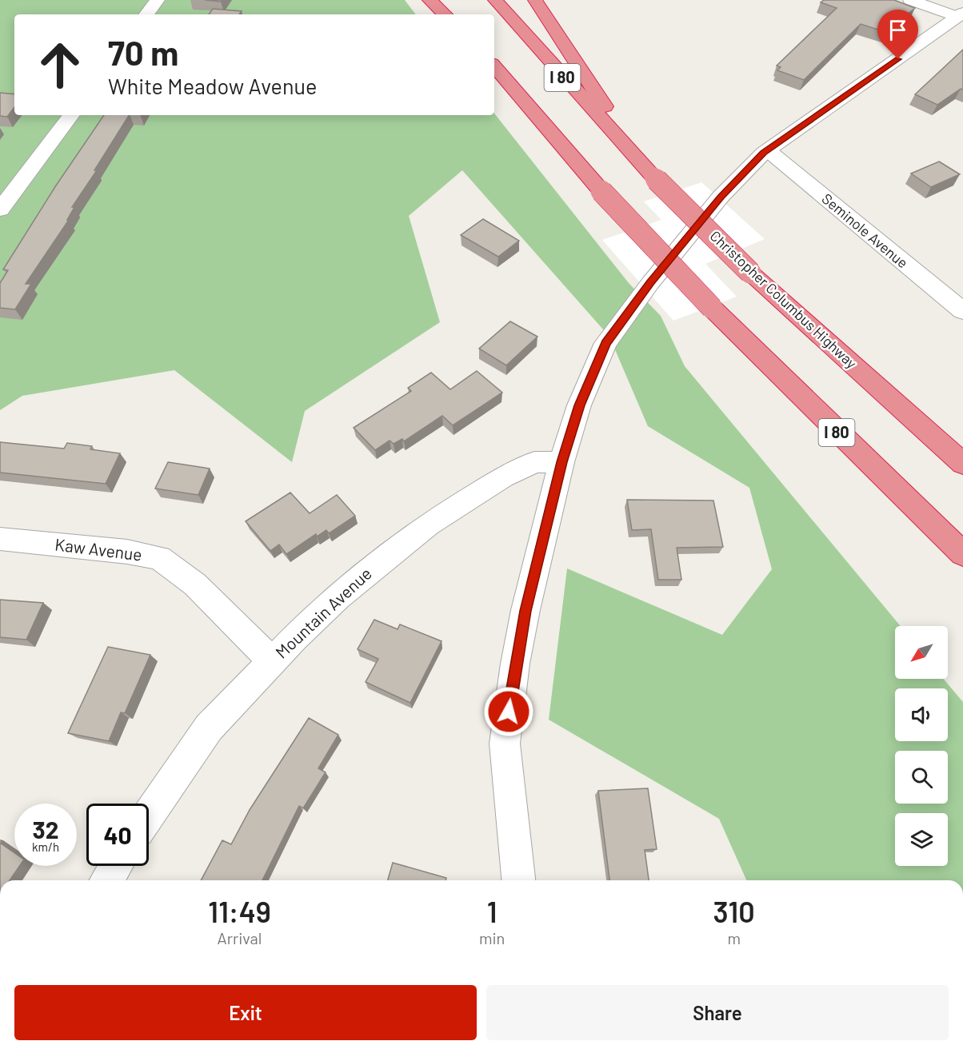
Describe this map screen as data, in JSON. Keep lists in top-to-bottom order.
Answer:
{
  "streets": {
    "highway": ["I 80", "Christopher Columbus Highway"],
    "street": ["Seminole Avenue", "Kaw Avenue", "Mountain Avenue"]
  },
  "crossings": [
    ["Kaw Avenue", "Mountain Avenue"]
  ],
  "north": "bottom left",
  "page": {
    "turn": ["70 m", "White Meadow Avenue"],
    "speed": "32 km/h",
    "limit": "40",
    "eta": [
      "11:49",
      "Arrival",
      "1",
      "min",
      "310",
      "m"
    ],
    "buttons": ["Exit", "Share"]
  }
}
